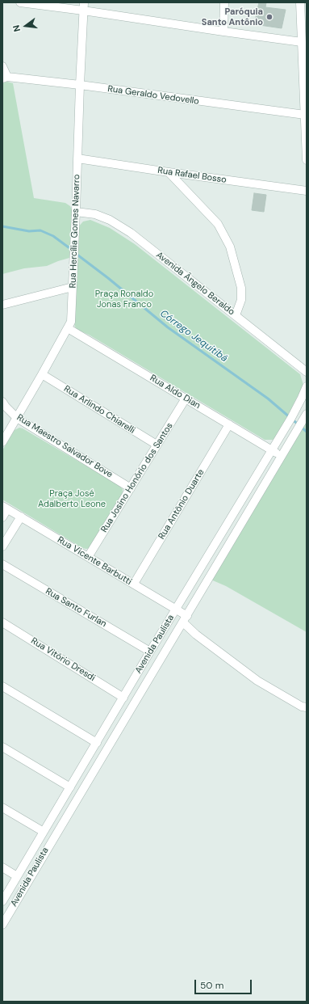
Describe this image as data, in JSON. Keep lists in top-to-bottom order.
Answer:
{
  "streets": {
    "street": [
      "Rua Geraldo Vedovello",
      "Rua Rafael Bosso",
      "Rua Hercília Gomes Navarro",
      "Avenida Ângelo Beraldo",
      "Rua Aldo Dian",
      "Rua Arlindo Chiarelli",
      "Rua Maestro Salvador Bove",
      "Rua Josino Honório dos Santos",
      "Rua Antônio Duarte",
      "Rua Vicente Barbutti",
      "Rua Santo Furlan",
      "Avenida Paulista",
      "Rua Vitório Dresdi"
    ]
  },
  "crossings": [
    ["Rua Geraldo Vedovello", "Rua Hercília Gomes Navarro"],
    ["Rua Rafael Bosso", "Rua Hercília Gomes Navarro"],
    ["Rua Hercília Gomes Navarro", "Avenida Ângelo Beraldo"],
    ["Rua Hercília Gomes Navarro", "Rua Aldo Dian"],
    ["Rua Hercília Gomes Navarro", "Rua Arlindo Chiarelli"],
    ["Rua Hercília Gomes Navarro", "Rua Maestro Salvador Bove"],
    ["Rua Aldo Dian", "Rua Josino Honório dos Santos"],
    ["Rua Aldo Dian", "Rua Antônio Duarte"],
    ["Rua Aldo Dian", "Avenida Paulista"],
    ["Rua Arlindo Chiarelli", "Rua Josino Honório dos Santos"],
    ["Rua Maestro Salvador Bove", "Rua Josino Honório dos Santos"],
    ["Rua Josino Honório dos Santos", "Rua Vicente Barbutti"],
    ["Rua Antônio Duarte", "Rua Vicente Barbutti"],
    ["Rua Vicente Barbutti", "Avenida Paulista"],
    ["Rua Santo Furlan", "Avenida Paulista"],
    ["Avenida Paulista", "Rua Vitório Dresdi"]
  ],
  "water": ["Córrego Jequitibá"],
  "parks": ["Praça Ronaldo Jonas Franco", "Praça José Adalberto Leone"],
  "places": ["Paróquia Santo Antônio"],
  "scale_bar": "50 m",
  "north": "left"
}
